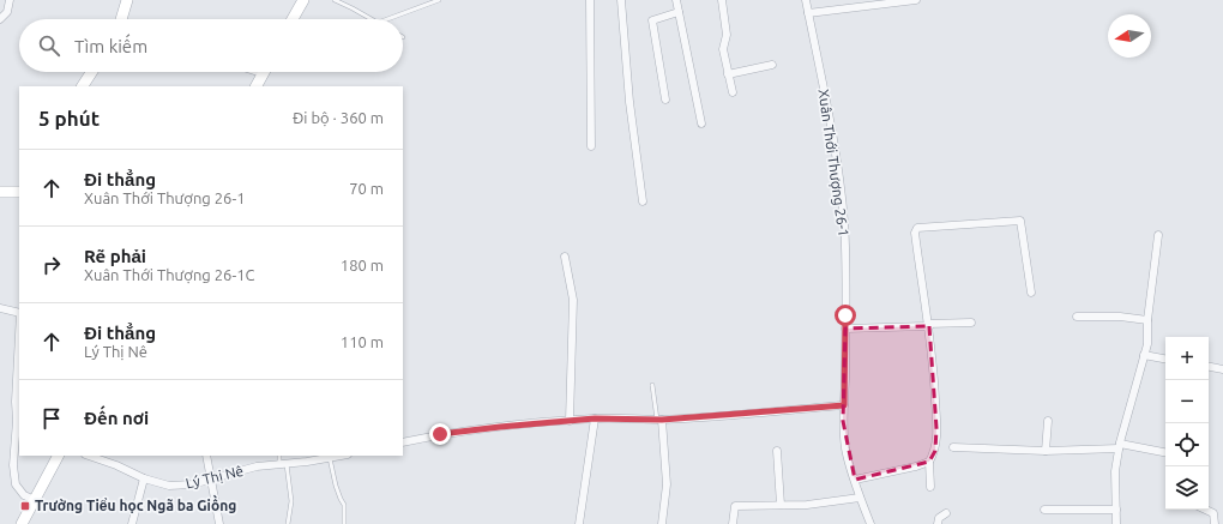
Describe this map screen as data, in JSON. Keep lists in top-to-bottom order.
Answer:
{
  "streets": {
    "street": ["Xuân Thới Thượng 26-1", "Lý Thị Nê"]
  },
  "places": {
    "transit": ["Trường Tiểu học Ngã ba Giồng"]
  },
  "north": "left",
  "page": {
    "search": "Tìm kiếm",
    "heading": ["5 phút", "Đi bộ · 360 m"],
    "list": [
      ["Đi thẳng", "Xuân Thới Thượng 26-1", "70 m"],
      ["Rẽ phải", "Xuân Thới Thượng 26-1C", "180 m"],
      ["Đi thẳng", "Lý Thị Nê", "110 m"],
      "Đến nơi"
    ],
    "map_buttons": ["+", "−"]
  }
}
